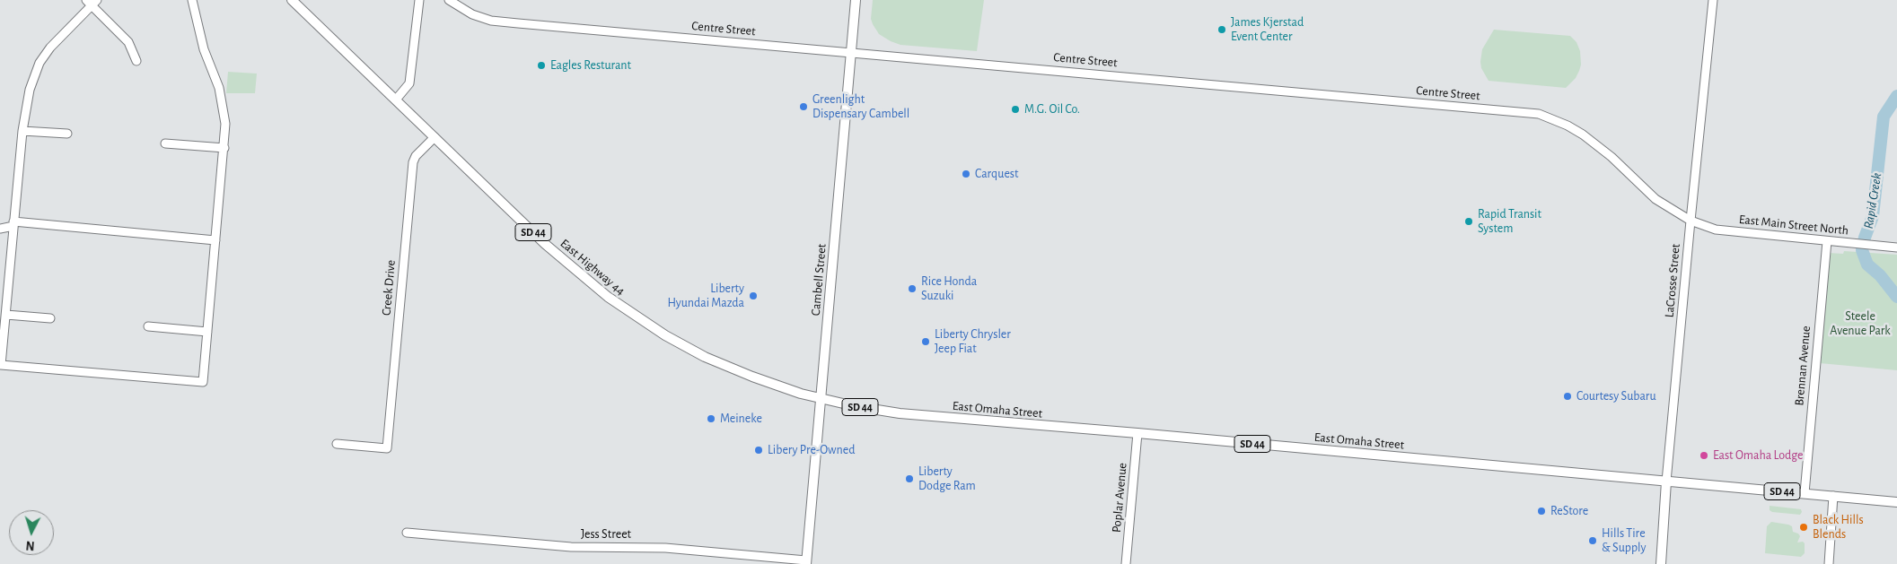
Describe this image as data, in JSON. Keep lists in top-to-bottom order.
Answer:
{
  "streets": {
    "main road": [
      "SD 44",
      "East Highway 44",
      "Cambell Street",
      "LaCrosse Street",
      "East Omaha Street"
    ],
    "street": [
      "Centre Street",
      "East Main Street North",
      "Creek Drive",
      "Brennan Avenue",
      "Poplar Avenue",
      "Jess Street"
    ]
  },
  "crossings": [
    ["Centre Street", "East Main Street North"],
    ["Centre Street", "Cambell Street"],
    ["Centre Street", "LaCrosse Street"],
    ["East Main Street North", "LaCrosse Street"],
    ["East Main Street North", "Brennan Avenue"],
    ["East Highway 44", "Cambell Street"],
    ["East Highway 44", "Creek Drive"],
    ["East Highway 44", "East Omaha Street"],
    ["Cambell Street", "East Omaha Street"],
    ["Cambell Street", "Jess Street"],
    ["LaCrosse Street", "East Omaha Street"],
    ["Brennan Avenue", "East Omaha Street"],
    ["East Omaha Street", "Poplar Avenue"]
  ],
  "water": ["Rapid Creek"],
  "parks": ["Steele Avenue Park"],
  "places": [
    "James Kjerstad Event Center",
    "Eagles Resturant",
    "Greenlight Dispensary Cambell",
    "M.G. Oil Co.",
    "Carquest",
    "Rapid Transit System",
    "Rice Honda Suzuki",
    "Liberty Hyundai Mazda",
    "Liberty Chrysler Jeep Fiat",
    "Courtesy Subaru",
    "Meineke",
    "Libery Pre-Owned",
    "East Omaha Lodge",
    "Liberty Dodge Ram",
    "ReStore",
    "Black Hills Blends",
    "Hills Tire & Supply"
  ],
  "north": "bottom"
}
